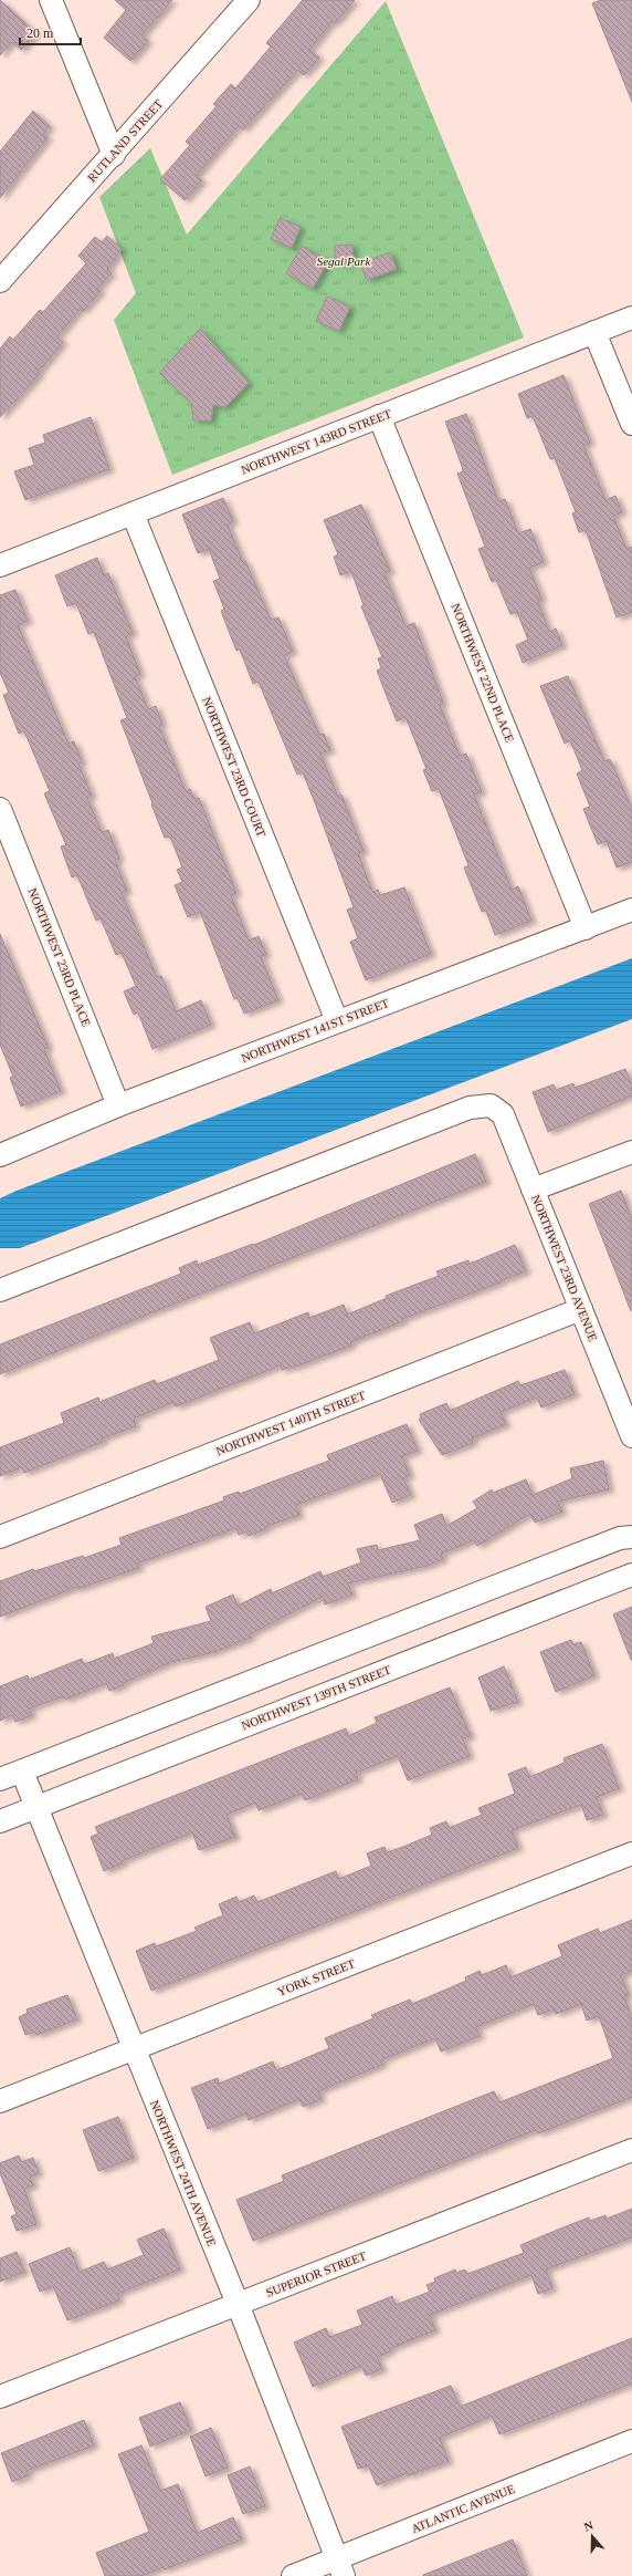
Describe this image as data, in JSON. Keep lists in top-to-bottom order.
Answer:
{
  "streets": {
    "street": [
      "RUTLAND STREET",
      "NORTHWEST 143RD STREET",
      "NORTHWEST 22ND PLACE",
      "NORTHWEST 23RD COURT",
      "NORTHWEST 23RD PLACE",
      "NORTHWEST 141ST STREET",
      "NORTHWEST 23RD AVENUE",
      "NORTHWEST 140TH STREET",
      "NORTHWEST 139TH STREET",
      "YORK STREET",
      "NORTHWEST 24TH AVENUE",
      "SUPERIOR STREET",
      "ATLANTIC AVENUE"
    ]
  },
  "crossings": [
    ["NORTHWEST 143RD STREET", "NORTHWEST 22ND PLACE"],
    ["NORTHWEST 143RD STREET", "NORTHWEST 23RD COURT"],
    ["NORTHWEST 22ND PLACE", "NORTHWEST 141ST STREET"],
    ["NORTHWEST 23RD COURT", "NORTHWEST 141ST STREET"],
    ["NORTHWEST 23RD PLACE", "NORTHWEST 141ST STREET"],
    ["NORTHWEST 23RD AVENUE", "NORTHWEST 140TH STREET"],
    ["NORTHWEST 139TH STREET", "NORTHWEST 24TH AVENUE"],
    ["YORK STREET", "NORTHWEST 24TH AVENUE"],
    ["NORTHWEST 24TH AVENUE", "SUPERIOR STREET"],
    ["NORTHWEST 24TH AVENUE", "ATLANTIC AVENUE"]
  ],
  "parks": ["Segal Park"],
  "scale_bar": "20 m",
  "north": "top"
}
